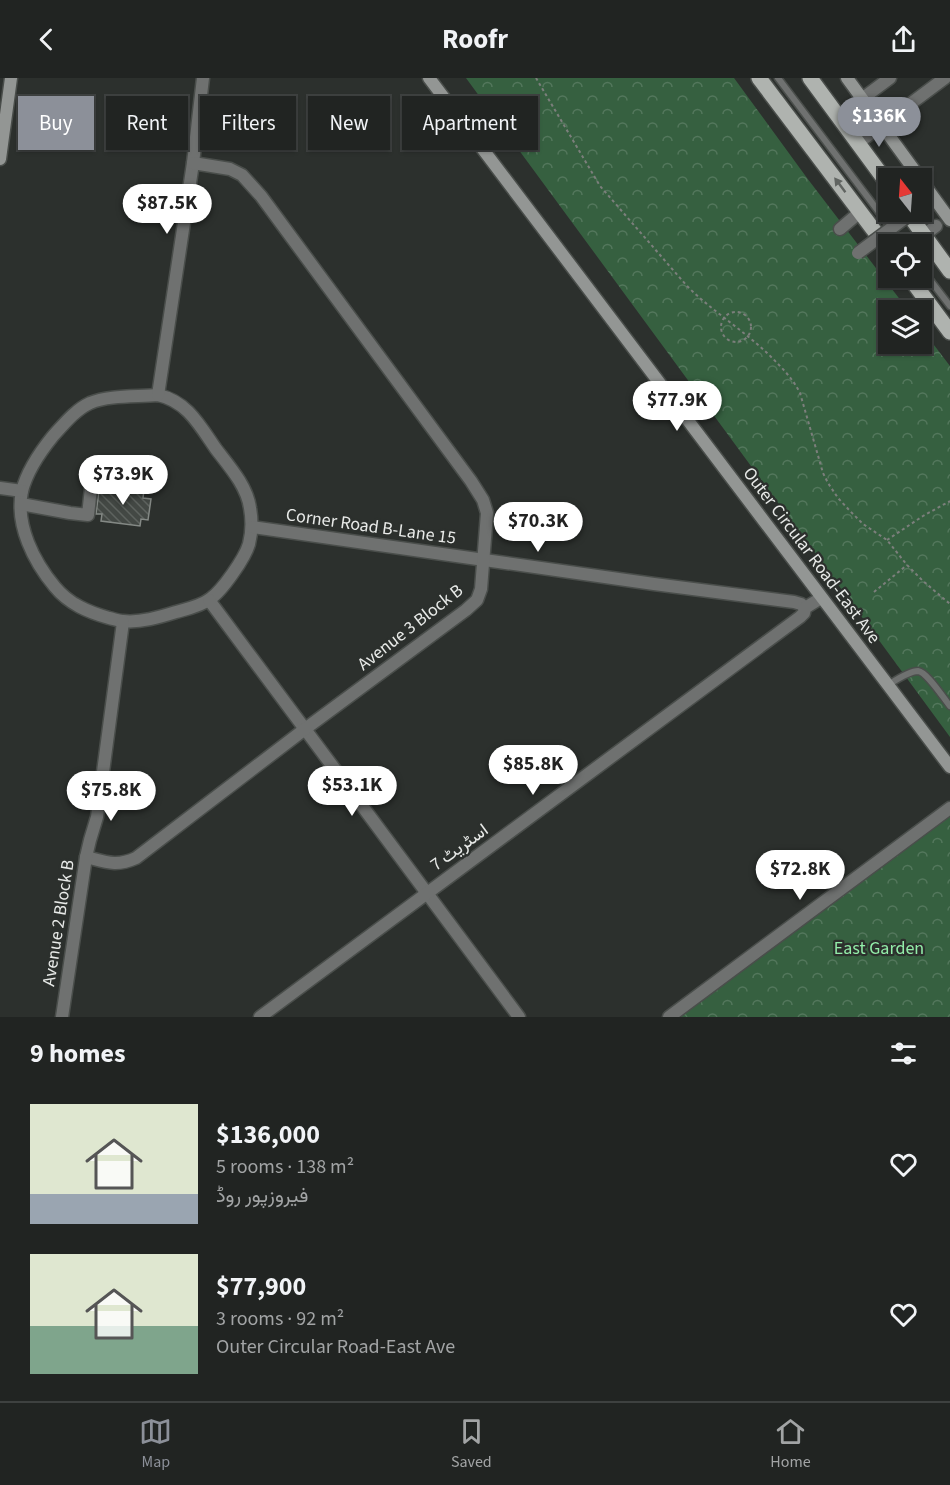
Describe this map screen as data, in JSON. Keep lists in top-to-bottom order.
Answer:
{
  "streets": {
    "street": [
      "Corner Road B-Lane 15",
      "Outer Circular Road-East Ave",
      "Avenue 3 Block B",
      "اسٹریٹ 7",
      "Avenue 2 Block B"
    ]
  },
  "crossings": [
    ["Corner Road B-Lane 15", "Avenue 3 Block B"],
    ["Corner Road B-Lane 15", "اسٹریٹ 7"],
    ["Outer Circular Road-East Ave", "اسٹریٹ 7"],
    ["Avenue 3 Block B", "Avenue 2 Block B"]
  ],
  "parks": ["East Garden"],
  "north": "top",
  "page": {
    "header": "Roofr",
    "chip": [
      "Buy",
      "Rent",
      "Filters",
      "New",
      "Apartment"
    ],
    "price": [
      "$136K",
      "$87.5K",
      "$77.9K",
      "$73.9K",
      "$70.3K",
      "$85.8K",
      "$53.1K",
      "$75.8K",
      "$72.8K"
    ],
    "heading": "9 homes",
    "list": [
      {
        "name": "$136,000",
        "note": "5 rooms · 138 m² · فیروزپور روڈ"
      },
      {
        "name": "$77,900",
        "note": "3 rooms · 92 m² · Outer Circular Road-East Ave"
      }
    ],
    "tabs": ["Map", "Saved", "Home"]
  }
}
